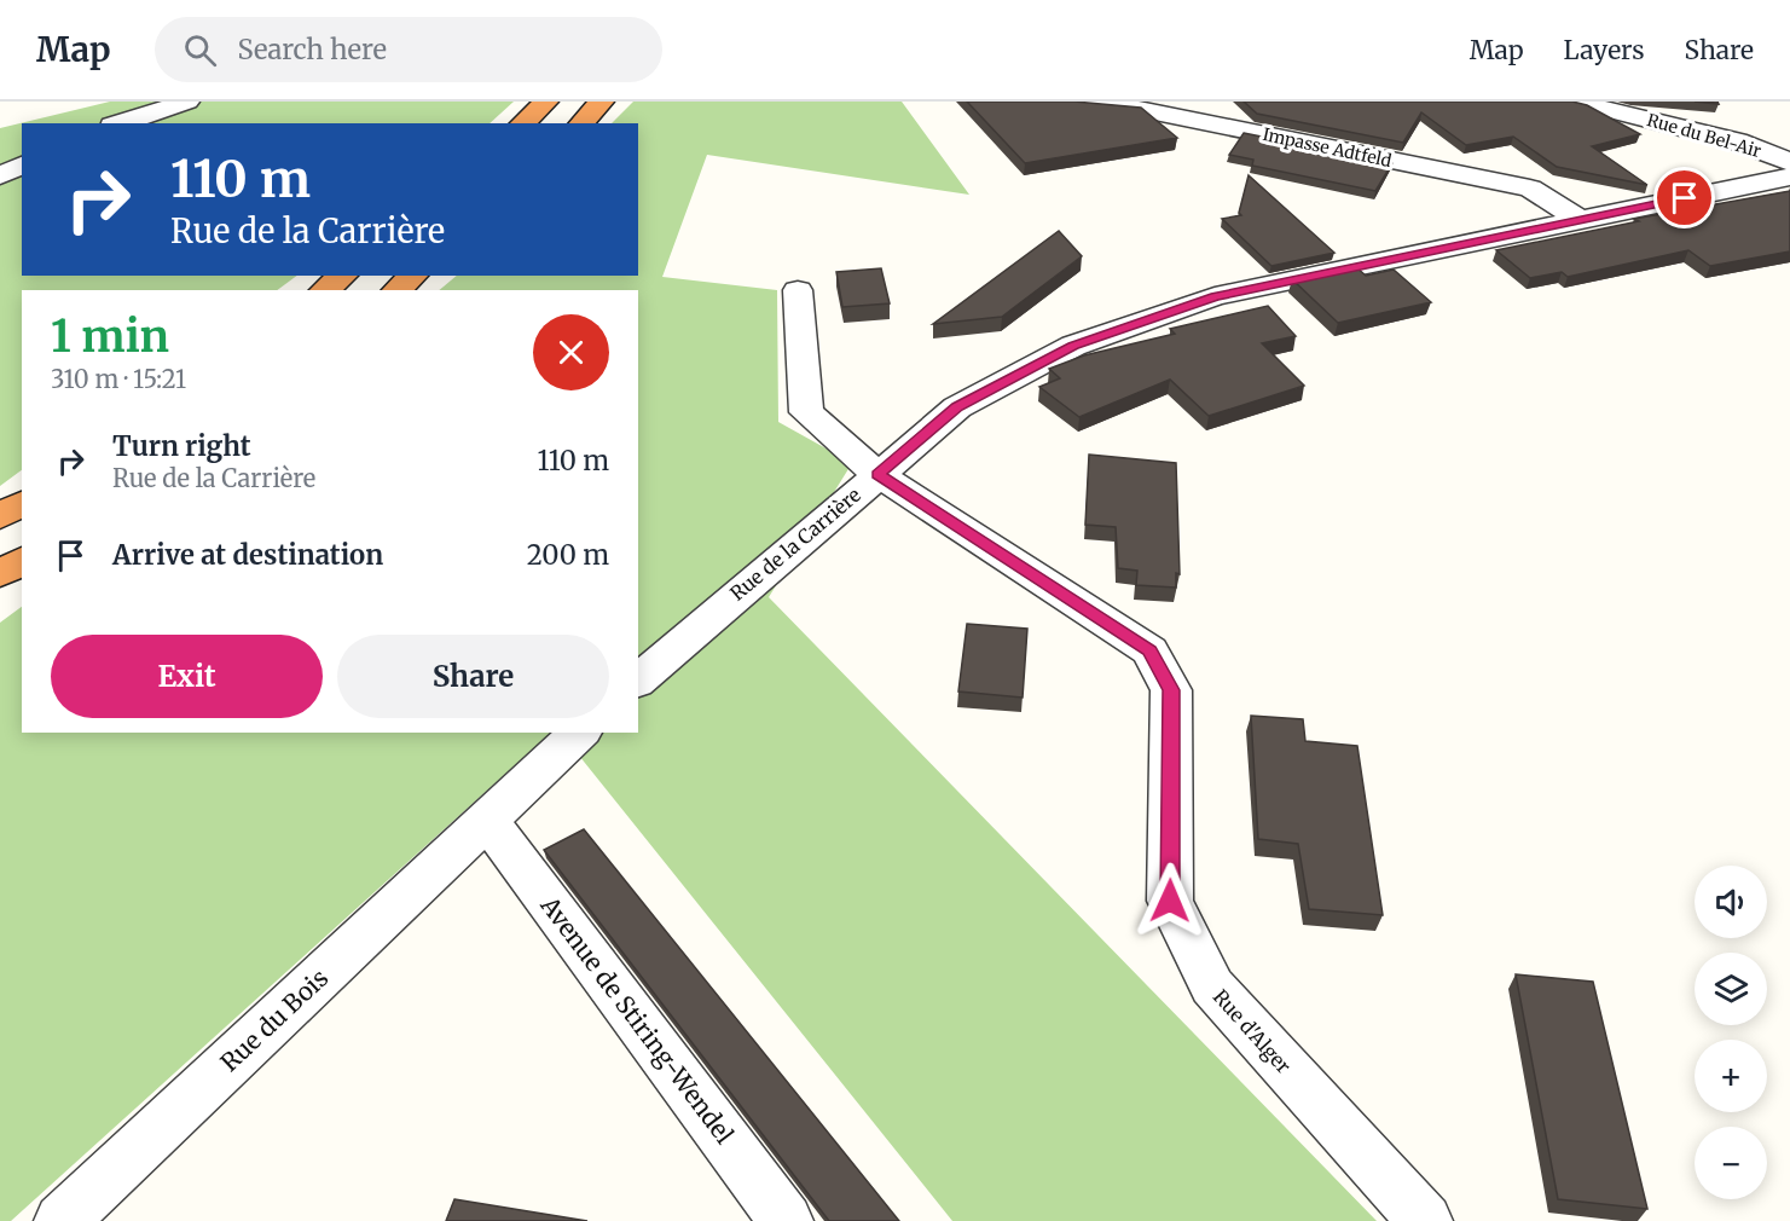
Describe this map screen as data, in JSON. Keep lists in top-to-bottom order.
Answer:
{
  "streets": {
    "street": [
      "Rue du Bel-Air",
      "Impasse Adtfeld",
      "Rue de la Carrière",
      "Rue du Bois",
      "Avenue de Stiring-Wendel",
      "Rue d'Alger"
    ]
  },
  "crossings": [
    ["Impasse Adtfeld", "Rue de la Carrière"],
    ["Rue de la Carrière", "Rue d'Alger"],
    ["Rue du Bois", "Avenue de Stiring-Wendel"]
  ],
  "page": {
    "header": "Map",
    "search": "Search here",
    "nav": ["Map", "Layers", "Share"],
    "turn": ["110 m", "Rue de la Carrière"],
    "heading": ["1 min", "310 m · 15:21"],
    "list": [
      {
        "name": "Turn right",
        "note": "Rue de la Carrière",
        "value": "110 m"
      },
      {
        "name": "Arrive at destination",
        "value": "200 m"
      }
    ],
    "buttons": ["Exit", "Share"],
    "map_buttons": ["+", "−"]
  }
}
